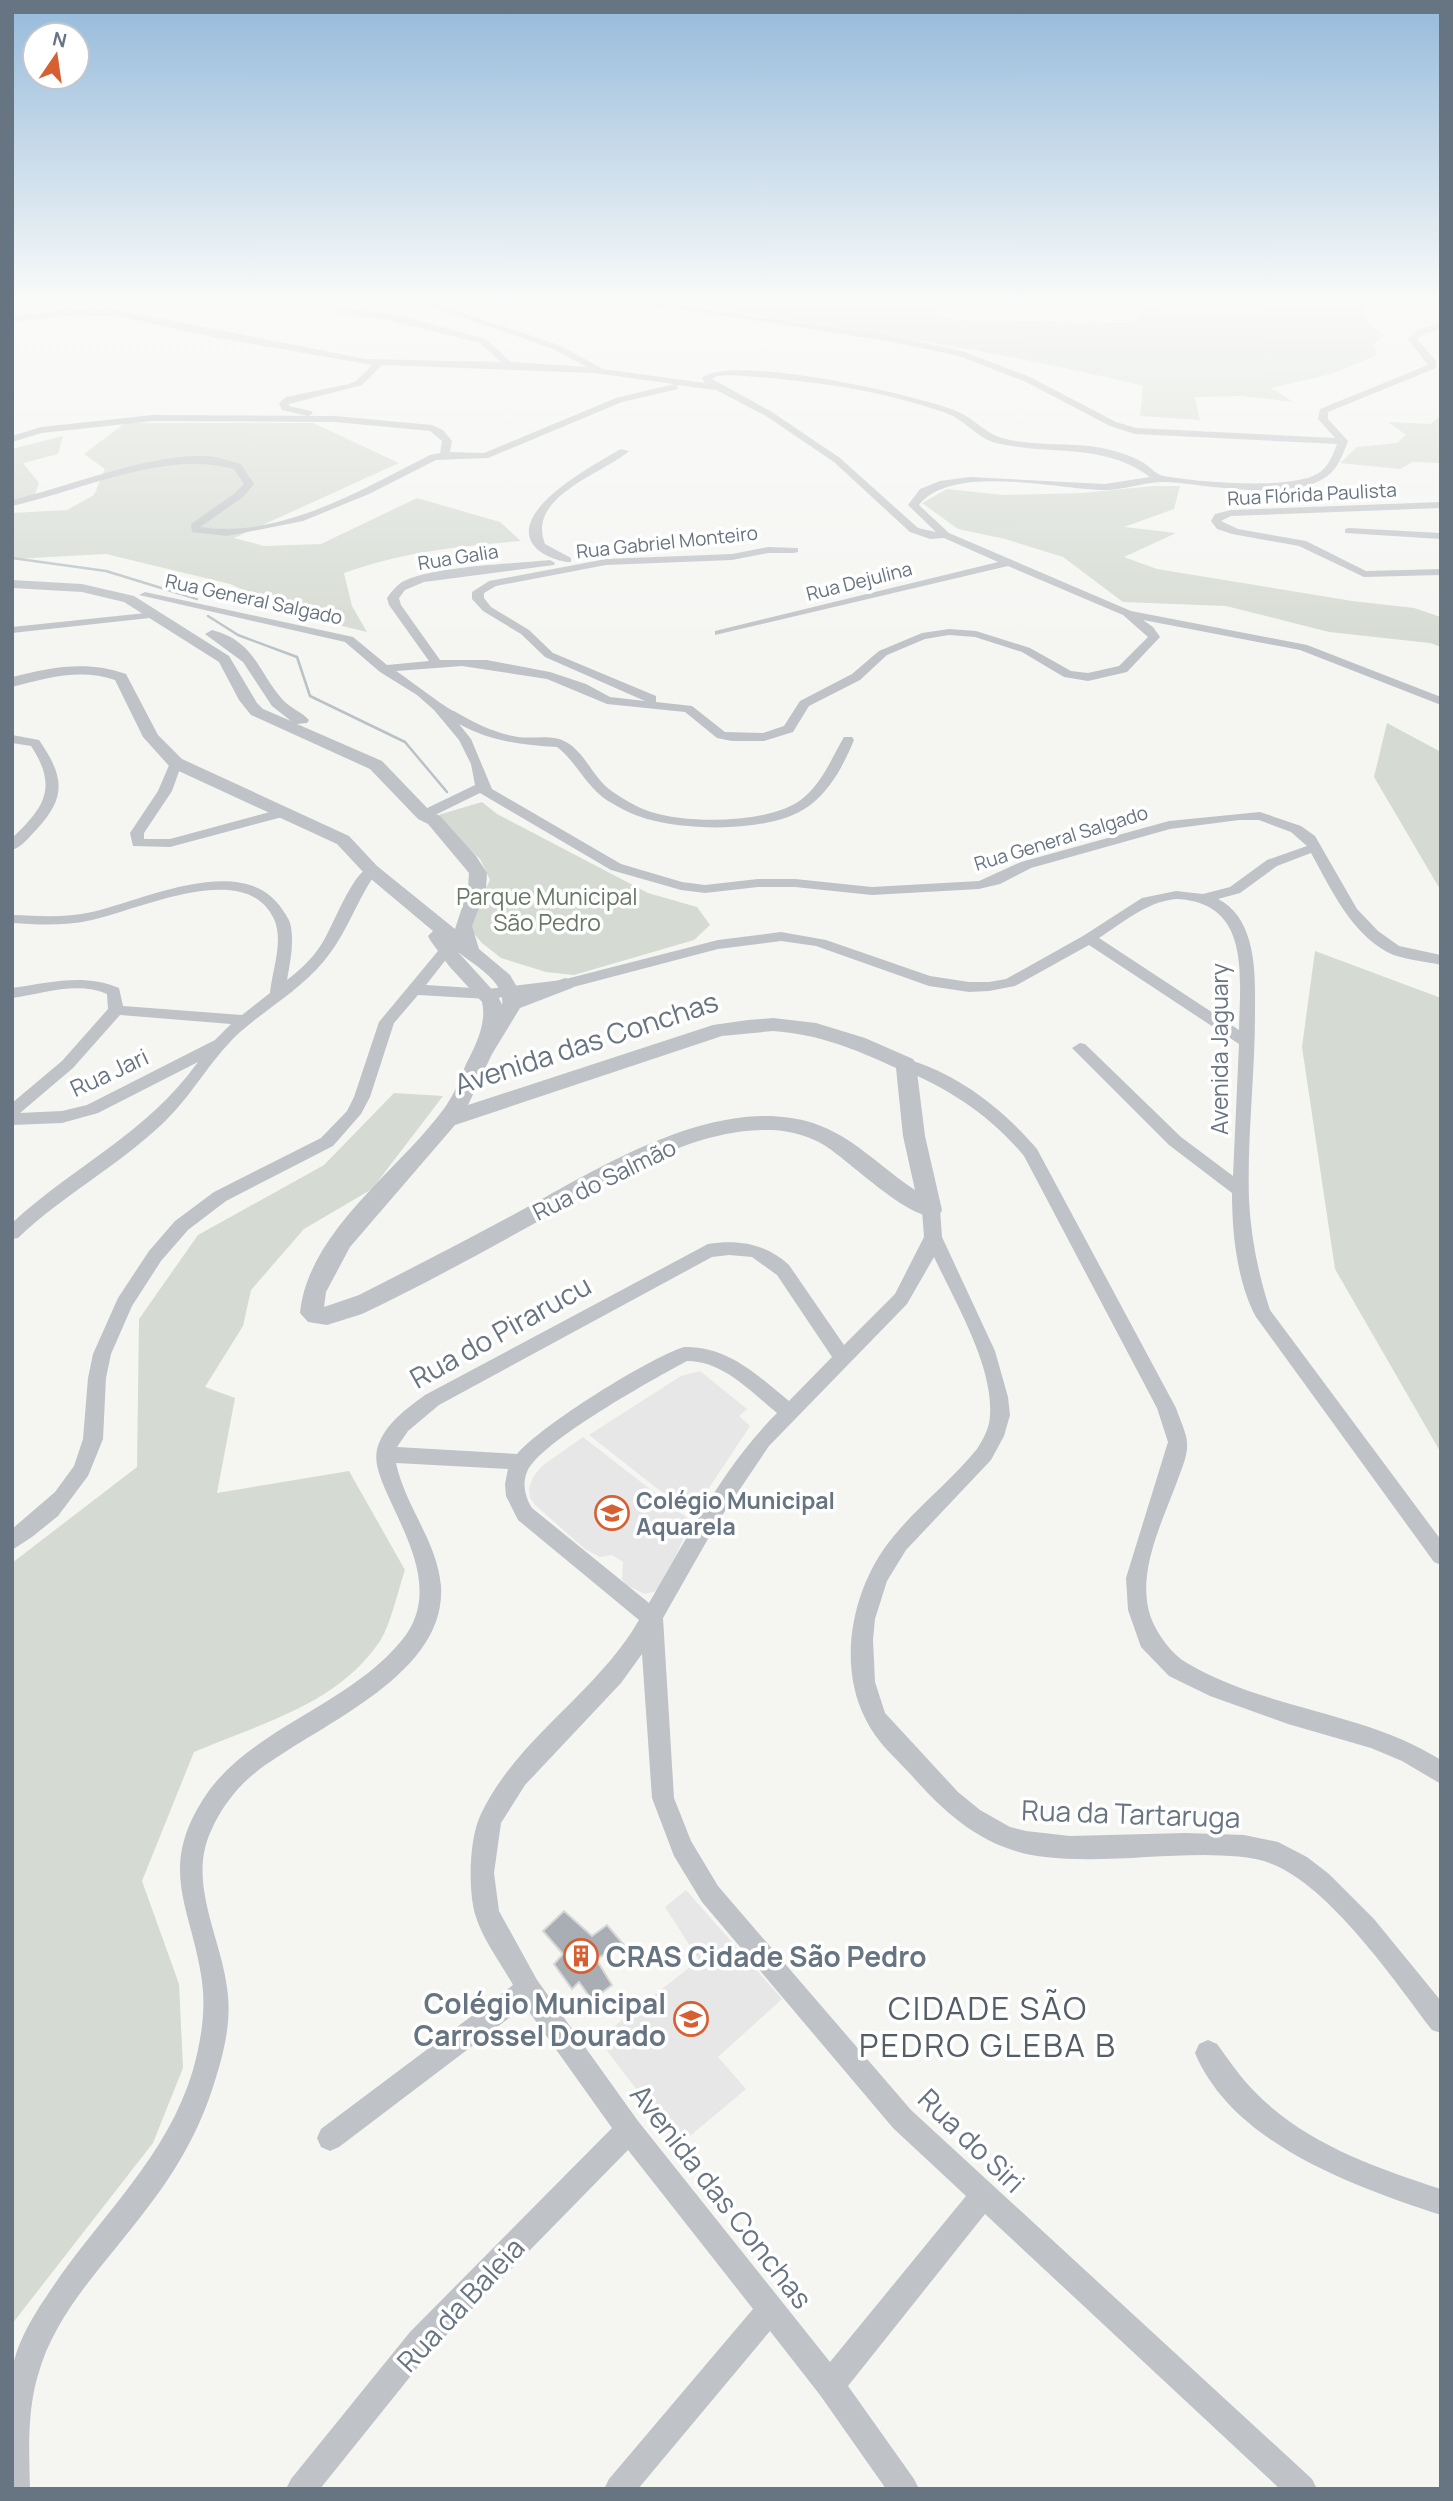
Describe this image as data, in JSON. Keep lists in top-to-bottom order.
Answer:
{
  "streets": {
    "street": [
      "Rua Flórida Paulista",
      "Rua Gabriel Monteiro",
      "Rua Galia",
      "Rua Dejulina",
      "Rua General Salgado",
      "Avenida das Conchas",
      "Avenida Jaguary",
      "Rua Jari",
      "Rua do Salmão",
      "Rua do Pirarucu",
      "Rua da Tartaruga",
      "Rua do Siri",
      "Rua da Baleia"
    ]
  },
  "crossings": [
    ["Avenida das Conchas", "Rua do Salmão"],
    ["Avenida das Conchas", "Rua do Pirarucu"],
    ["Avenida das Conchas", "Rua da Tartaruga"],
    ["Avenida das Conchas", "Rua do Siri"],
    ["Avenida das Conchas", "Rua da Baleia"]
  ],
  "districts": ["CIDADE SÃO PEDRO GLEBA B"],
  "parks": ["Parque Municipal São Pedro"],
  "places": {
    "school or university": ["Colégio Municipal Aquarela", "Colégio Municipal Carrossel Dourado"],
    "building": ["CRAS Cidade São Pedro"]
  },
  "north": "top"
}
